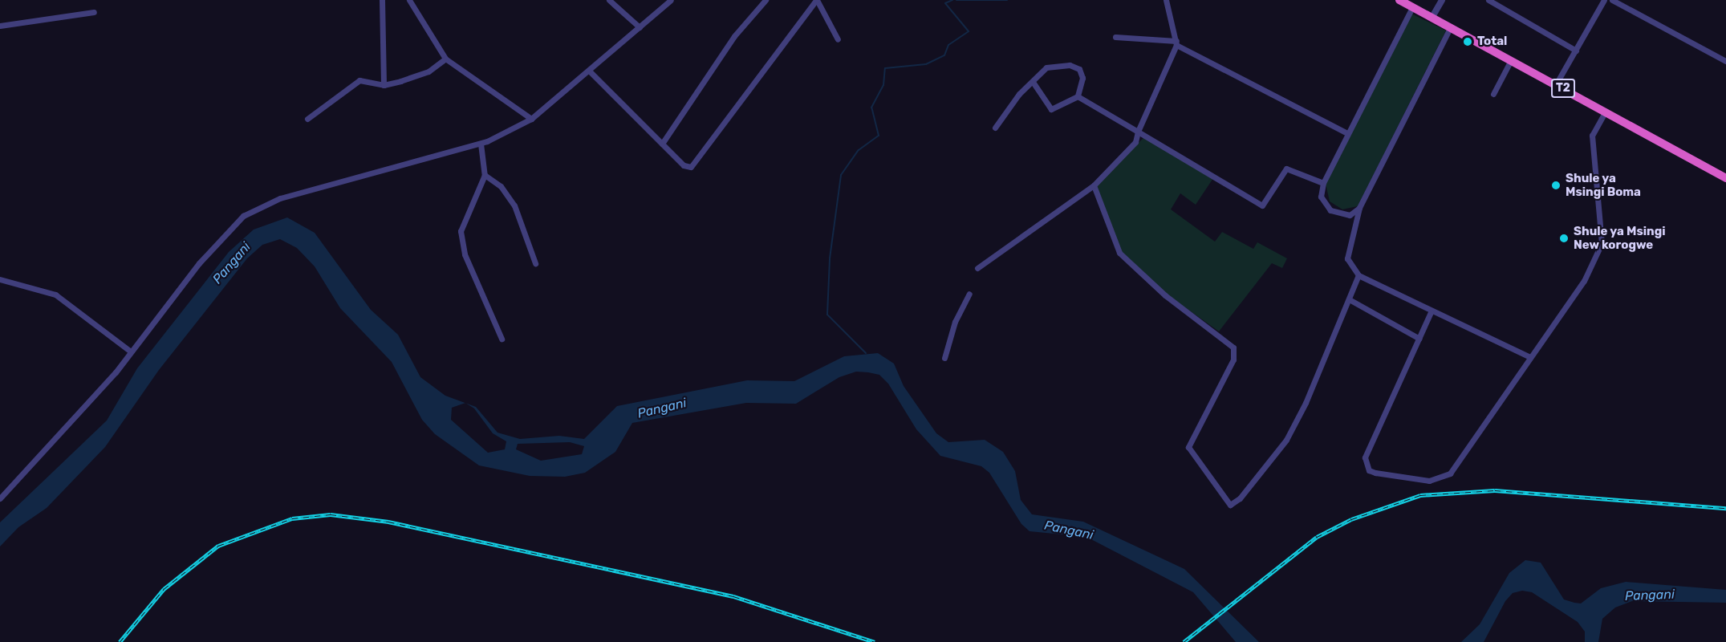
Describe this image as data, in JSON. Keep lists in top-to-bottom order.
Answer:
{
  "streets": {
    "highway": ["T2"]
  },
  "water": ["Pangani"],
  "places": ["Total", "Shule ya Msingi Boma", "Shule ya Msingi New korogwe"]
}
